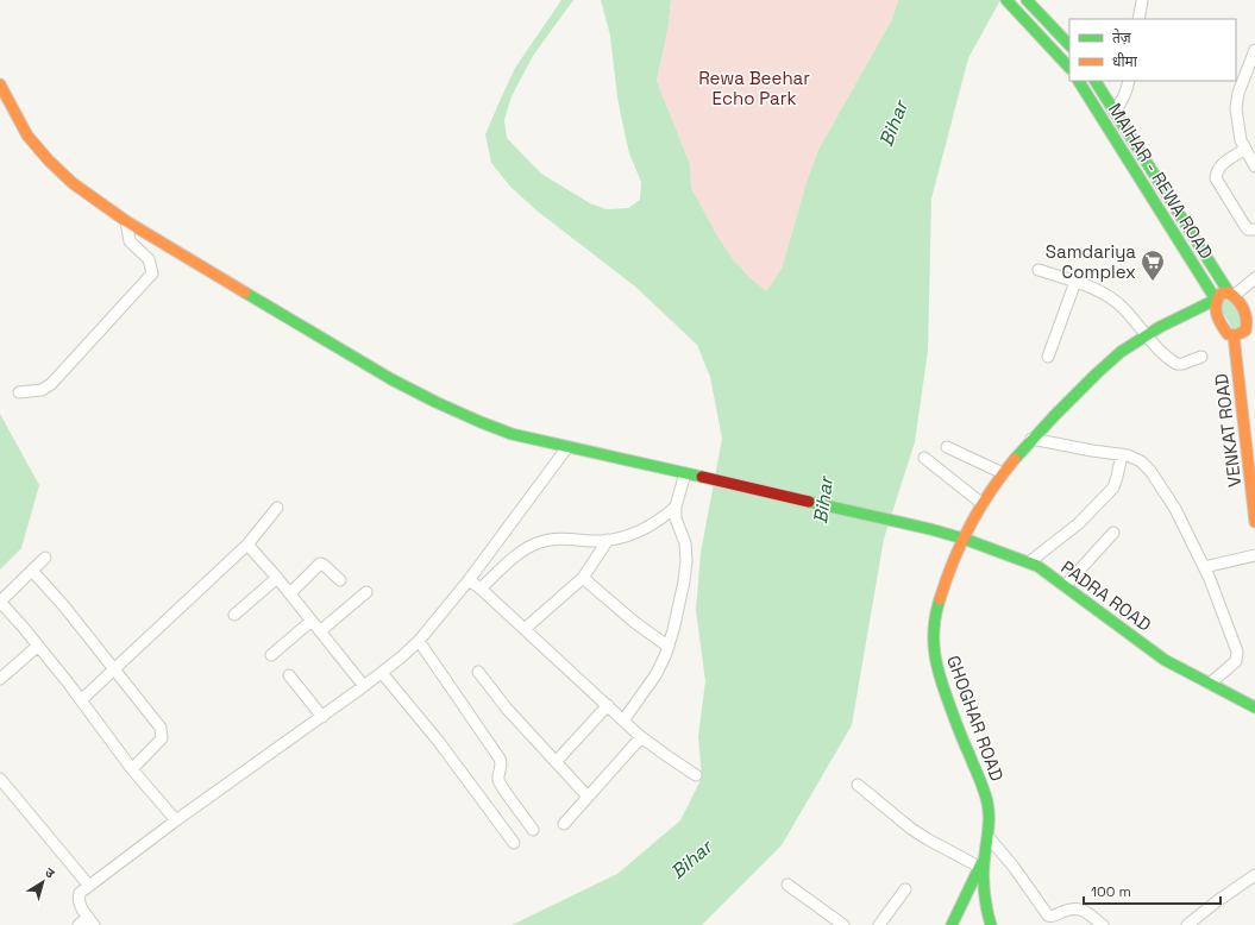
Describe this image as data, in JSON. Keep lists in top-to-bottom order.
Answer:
{
  "streets": {
    "street": [
      "MAIHAR - REWA ROAD",
      "VENKAT ROAD",
      "PADRA ROAD",
      "GHOGHAR ROAD"
    ]
  },
  "crossings": [
    ["MAIHAR - REWA ROAD", "VENKAT ROAD"],
    ["MAIHAR - REWA ROAD", "GHOGHAR ROAD"],
    ["VENKAT ROAD", "GHOGHAR ROAD"],
    ["PADRA ROAD", "GHOGHAR ROAD"]
  ],
  "water": ["Bihar"],
  "parks": ["Rewa Beehar Echo Park"],
  "places": {
    "supermarket": ["Samdariya Complex"]
  },
  "legend": ["तेज़", "धीमा"],
  "scale_bar": "100 m",
  "north": "top right"
}
